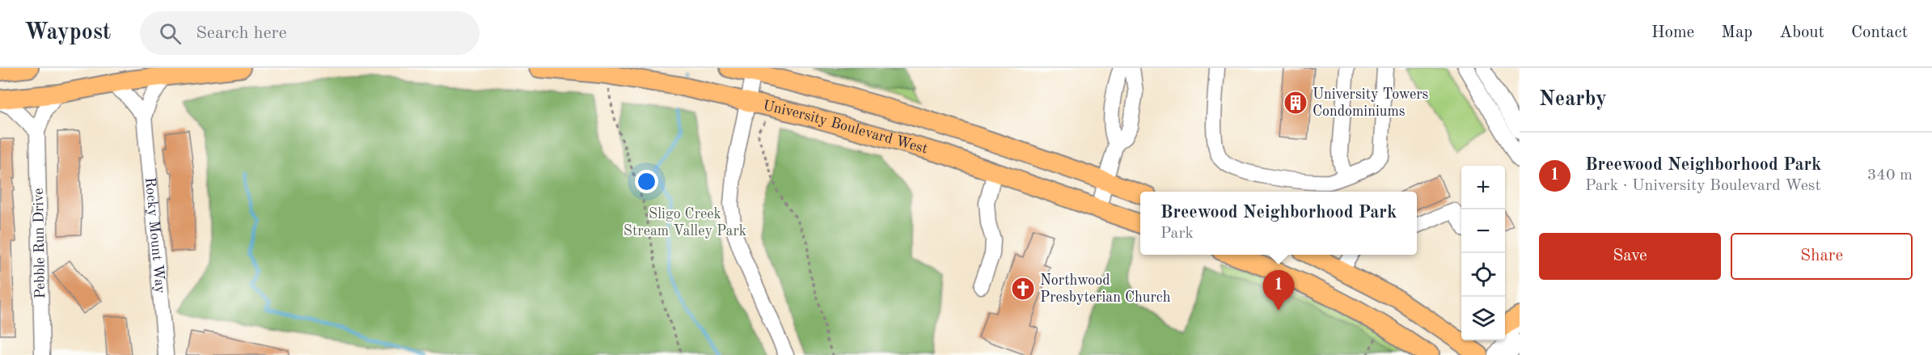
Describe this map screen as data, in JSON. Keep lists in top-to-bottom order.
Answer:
{
  "streets": {
    "main road": ["University Boulevard West"],
    "street": ["Rocky Mount Way", "Pebble Run Drive"]
  },
  "parks": ["Sligo Creek Stream Valley Park"],
  "places": {
    "building": ["University Towers Condominiums"],
    "church": ["Northwood Presbyterian Church"]
  },
  "page": {
    "header": "Waypost",
    "search": "Search here",
    "nav": [
      "Home",
      "Map",
      "About",
      "Contact"
    ],
    "heading": "Nearby",
    "list": [
      {
        "mark": "1",
        "name": "Breewood Neighborhood Park",
        "note": "Park · University Boulevard West",
        "value": "340 m"
      }
    ],
    "map_buttons": ["+", "−"],
    "popup": ["Breewood Neighborhood Park", "Park"],
    "buttons": ["Save", "Share"],
    "pins": "1"
  }
}
